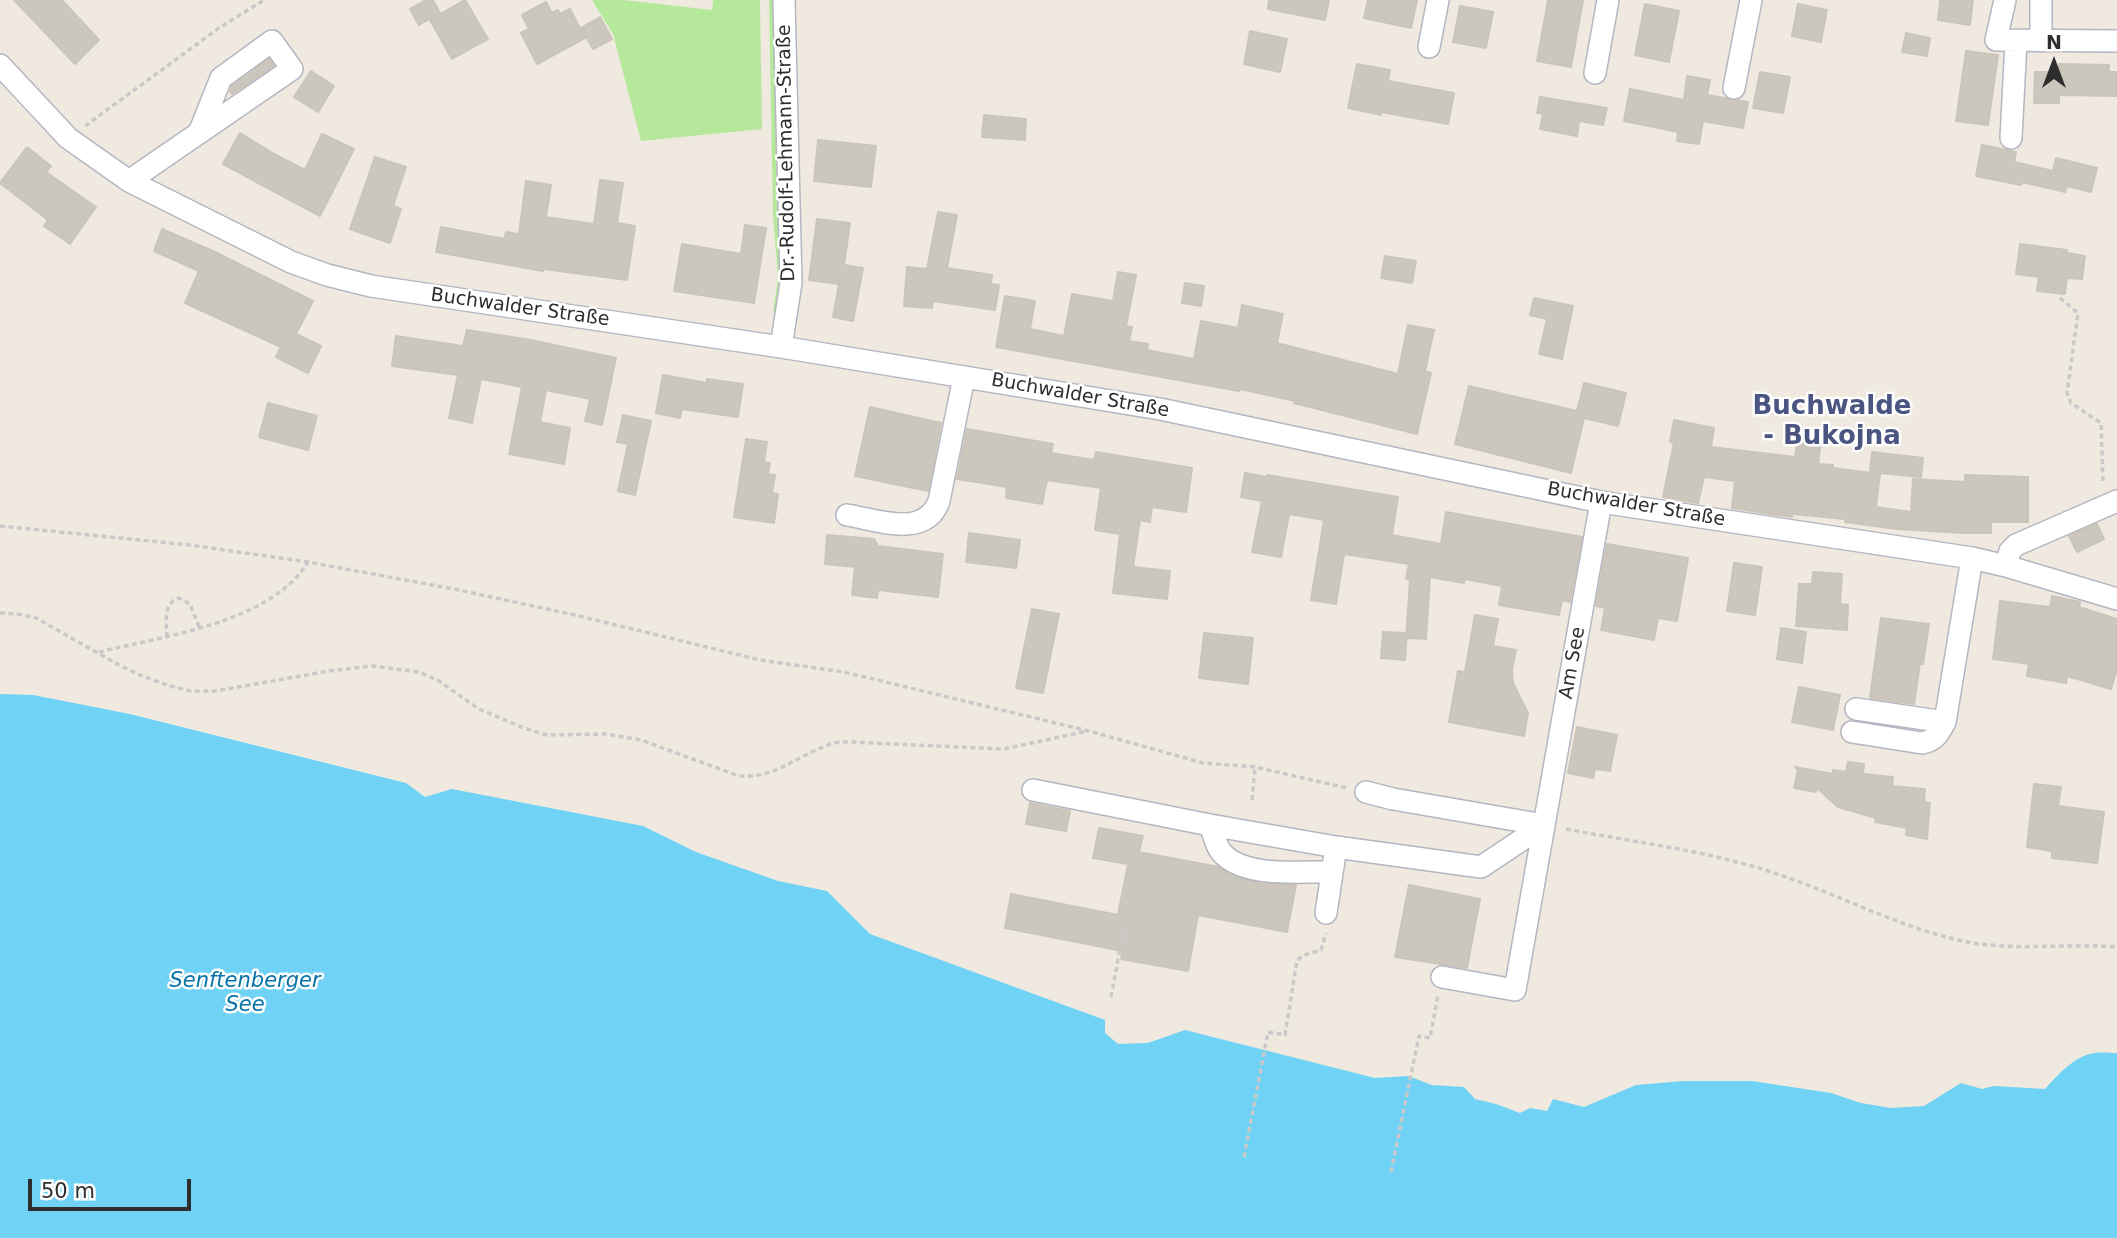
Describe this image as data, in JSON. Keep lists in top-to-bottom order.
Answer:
{
  "streets": {
    "street": ["Dr.-Rudolf-Lehmann-Straße", "Buchwalder Straße", "Am See"]
  },
  "crossings": [
    ["Dr.-Rudolf-Lehmann-Straße", "Buchwalder Straße"],
    ["Buchwalder Straße", "Am See"]
  ],
  "districts": ["Buchwalde - Bukojna"],
  "water": ["Senftenberger See"],
  "scale_bar": "50 m",
  "north": "top"
}
